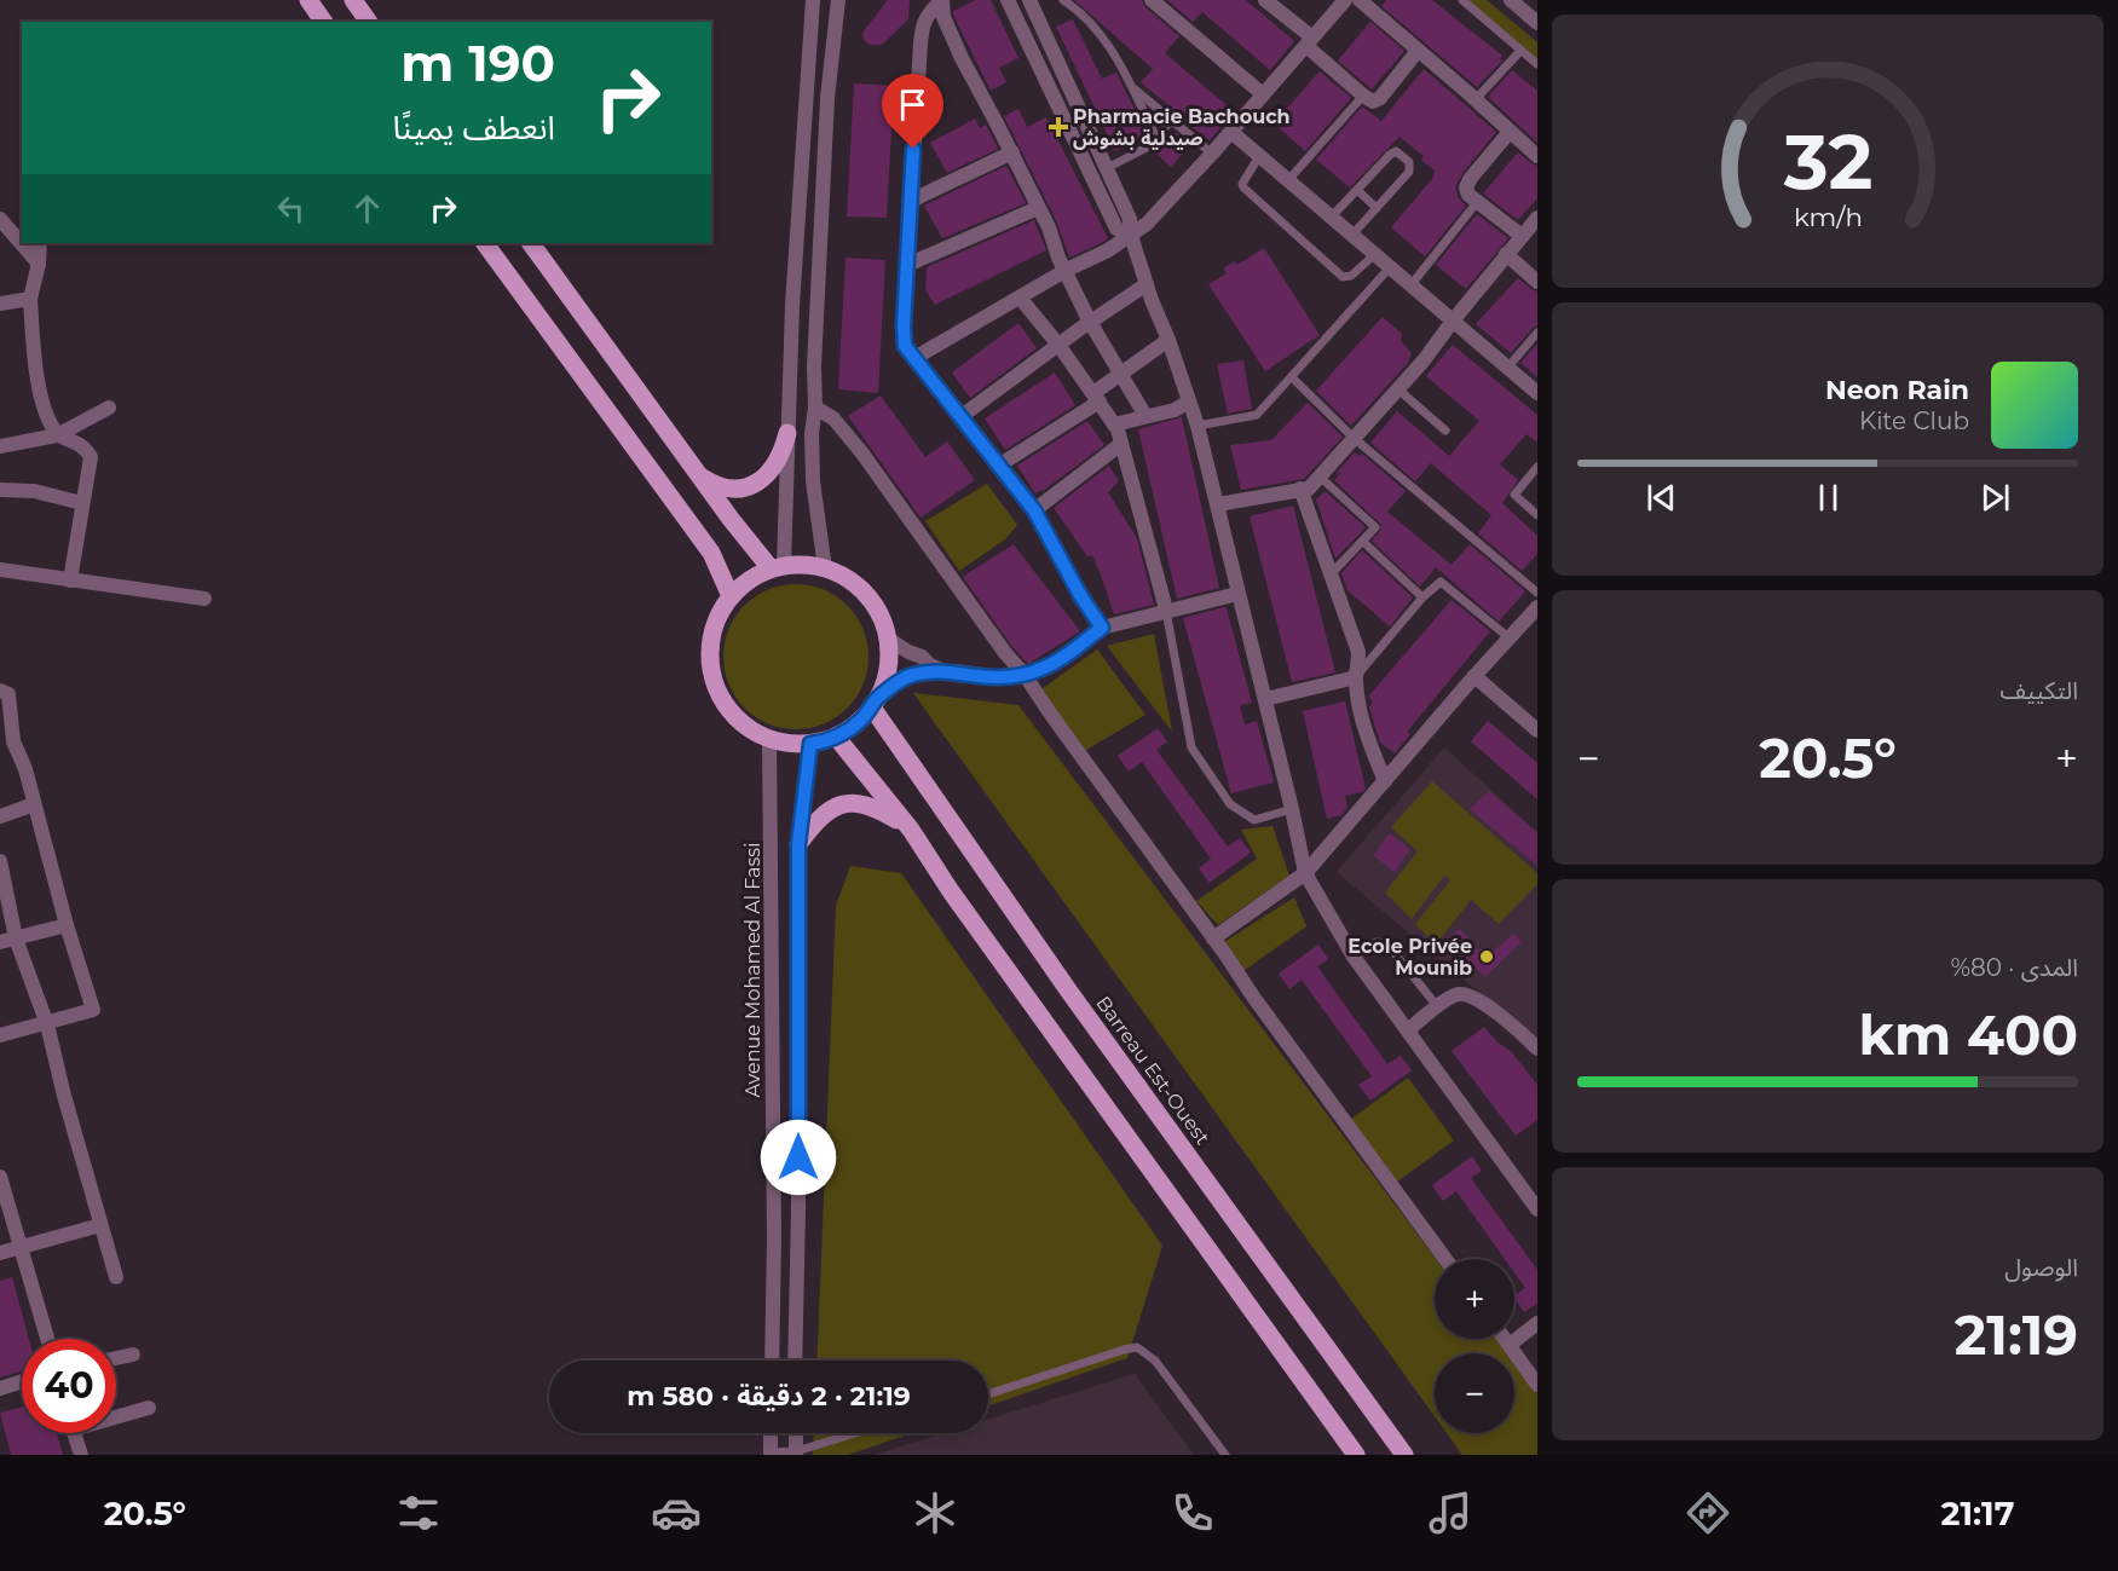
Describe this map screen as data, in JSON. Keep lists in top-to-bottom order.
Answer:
{
  "streets": {
    "main road": ["Barreau Est-Ouest"],
    "street": ["Avenue Mohamed Al Fassi"]
  },
  "crossings": [
    ["Avenue Mohamed Al Fassi", "Barreau Est-Ouest"]
  ],
  "places": {
    "health": ["Pharmacie Bachouch صيدلية بشوش"],
    "other": ["Ecole Privée Mounib"]
  },
  "page": {
    "turn": ["190 m", "انعطف يمينًا"],
    "song": ["Neon Rain", "Kite Club"],
    "tile": [
      "التكييف",
      ["المدى · 80%", "400 km"],
      ["الوصول", "21:19"]
    ],
    "heat": ["−", "20.5°", "+"],
    "map_buttons": ["+", "−"],
    "limit": "40",
    "trip": "21:19 · 2 دقيقة · 580 m",
    "tabs": ["21:17", "20.5°"],
    "gauge": ["32", "km/h"]
  }
}
